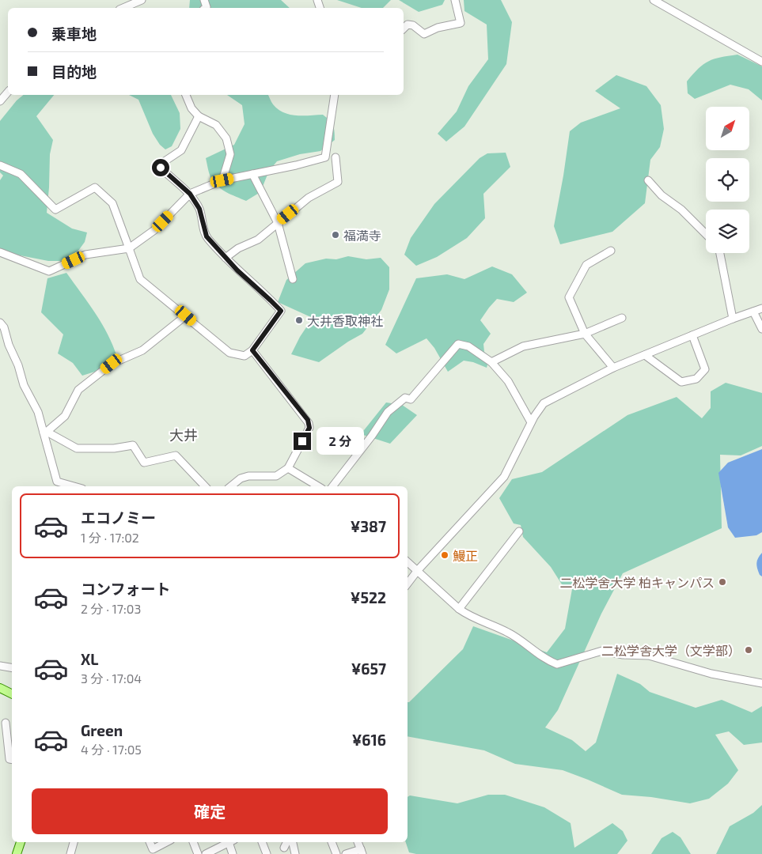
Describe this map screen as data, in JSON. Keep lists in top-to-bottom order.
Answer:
{
  "districts": ["大井"],
  "places": [
    "福満寺",
    "大井香取神社",
    "鰻正",
    "二松学舍大学 柏キャンパス",
    "二松学舎大学（文学部）"
  ],
  "north": "top right",
  "page": {
    "banner": ["乗車地", "目的地"],
    "bubble": "2 分",
    "list": [
      {
        "name": "エコノミー",
        "note": "1 分 · 17:02",
        "value": "¥387"
      },
      {
        "name": "コンフォート",
        "note": "2 分 · 17:03",
        "value": "¥522"
      },
      {
        "name": "XL",
        "note": "3 分 · 17:04",
        "value": "¥657"
      },
      {
        "name": "Green",
        "note": "4 分 · 17:05",
        "value": "¥616"
      }
    ],
    "buttons": "確定"
  }
}
